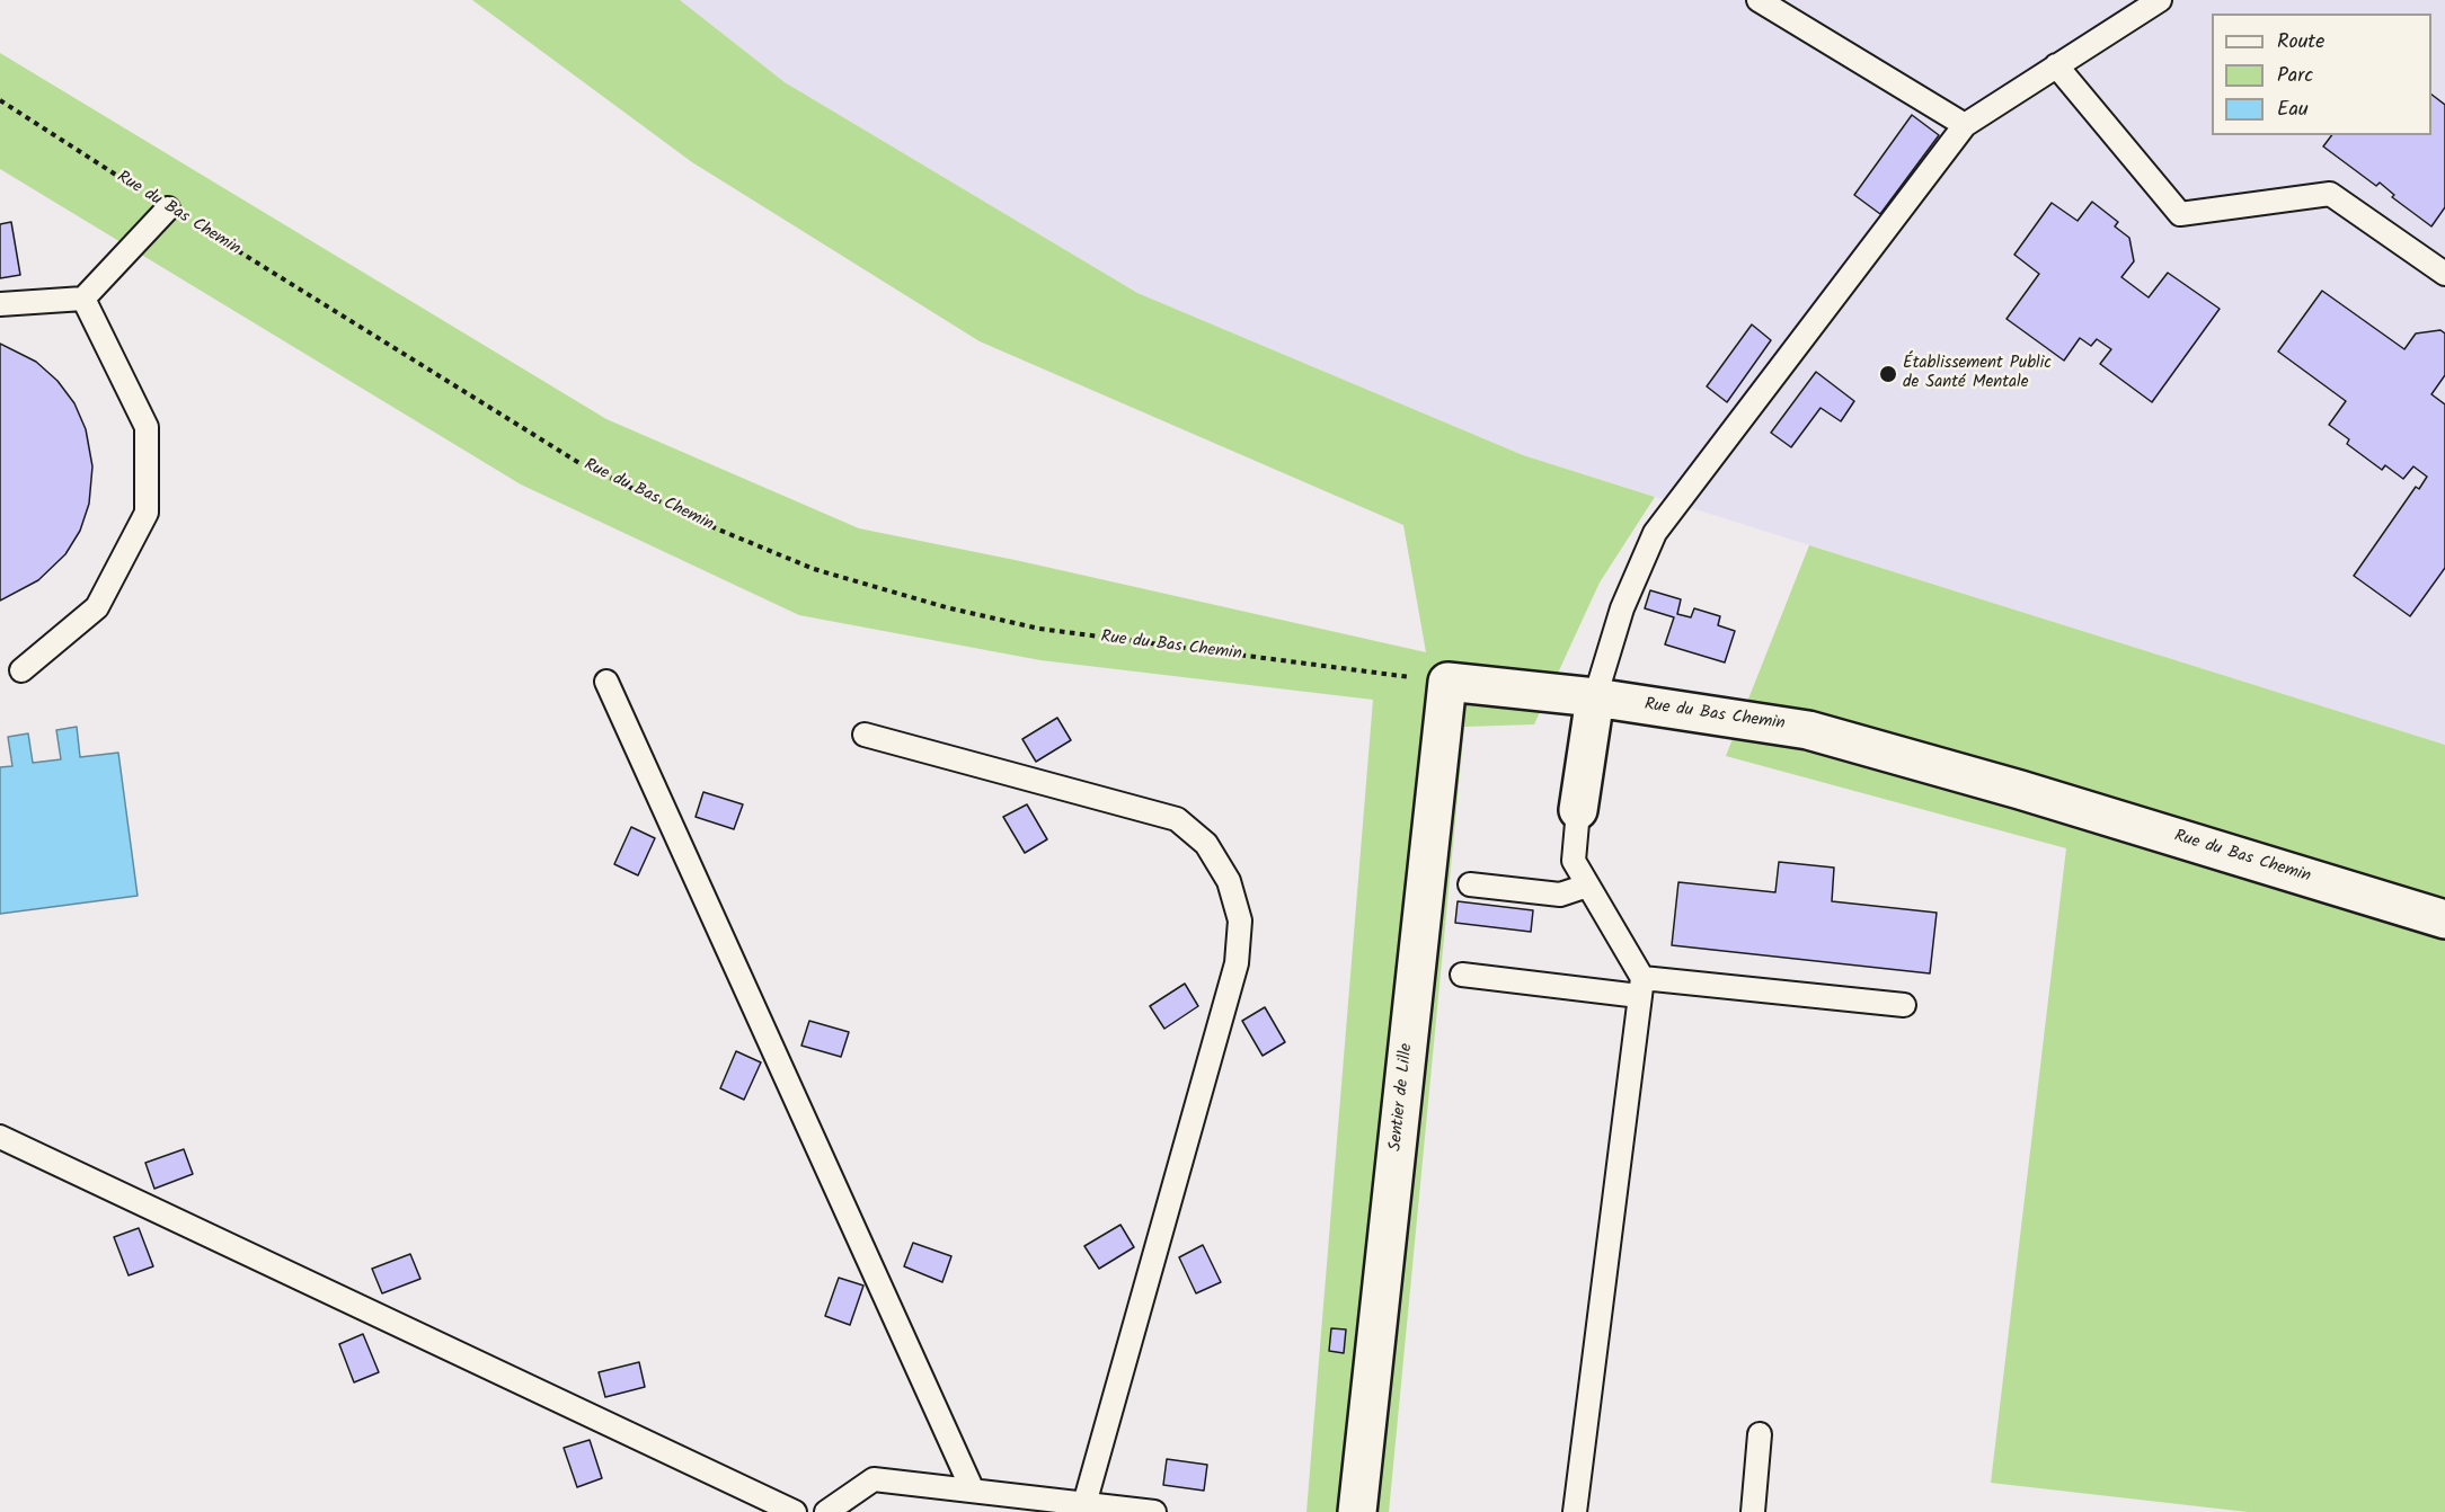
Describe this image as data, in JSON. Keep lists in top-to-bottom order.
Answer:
{
  "streets": {
    "street": ["Rue du Bas Chemin", "Sentier de Lille"]
  },
  "crossings": [
    ["Rue du Bas Chemin", "Sentier de Lille"]
  ],
  "places": ["Établissement Public de Santé Mentale"],
  "legend": ["Route", "Parc", "Eau"]
}
